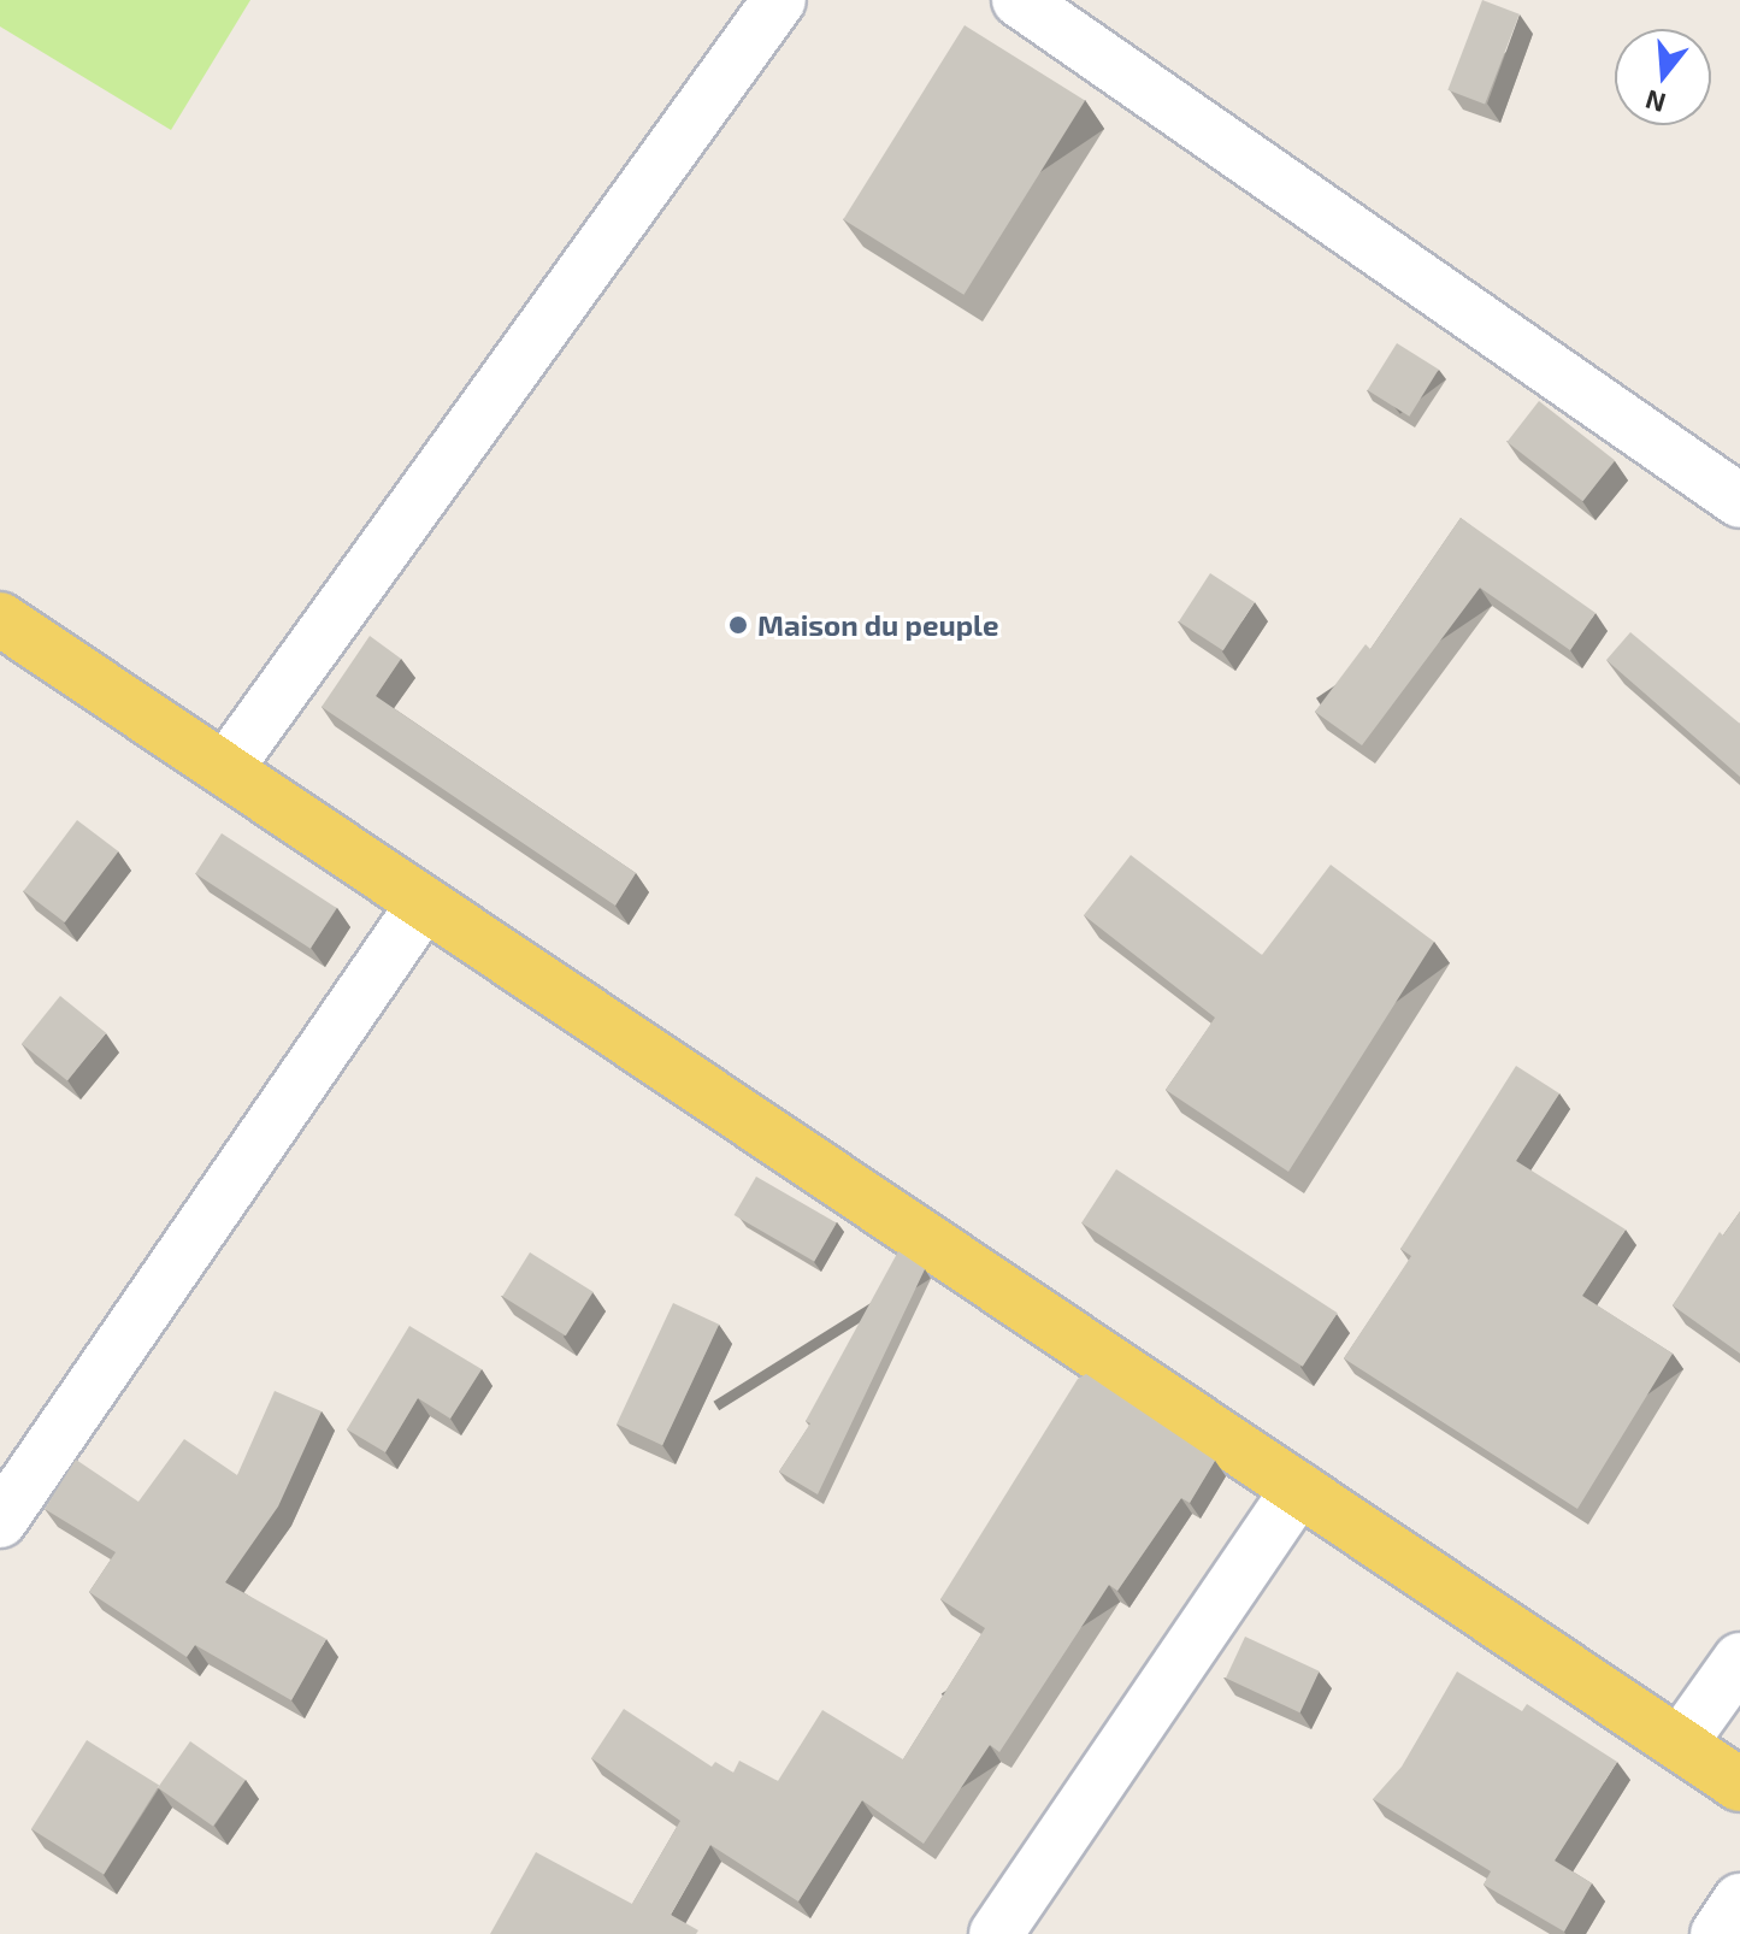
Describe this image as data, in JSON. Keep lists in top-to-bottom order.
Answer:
{
  "places": ["Maison du peuple"],
  "north": "bottom"
}
